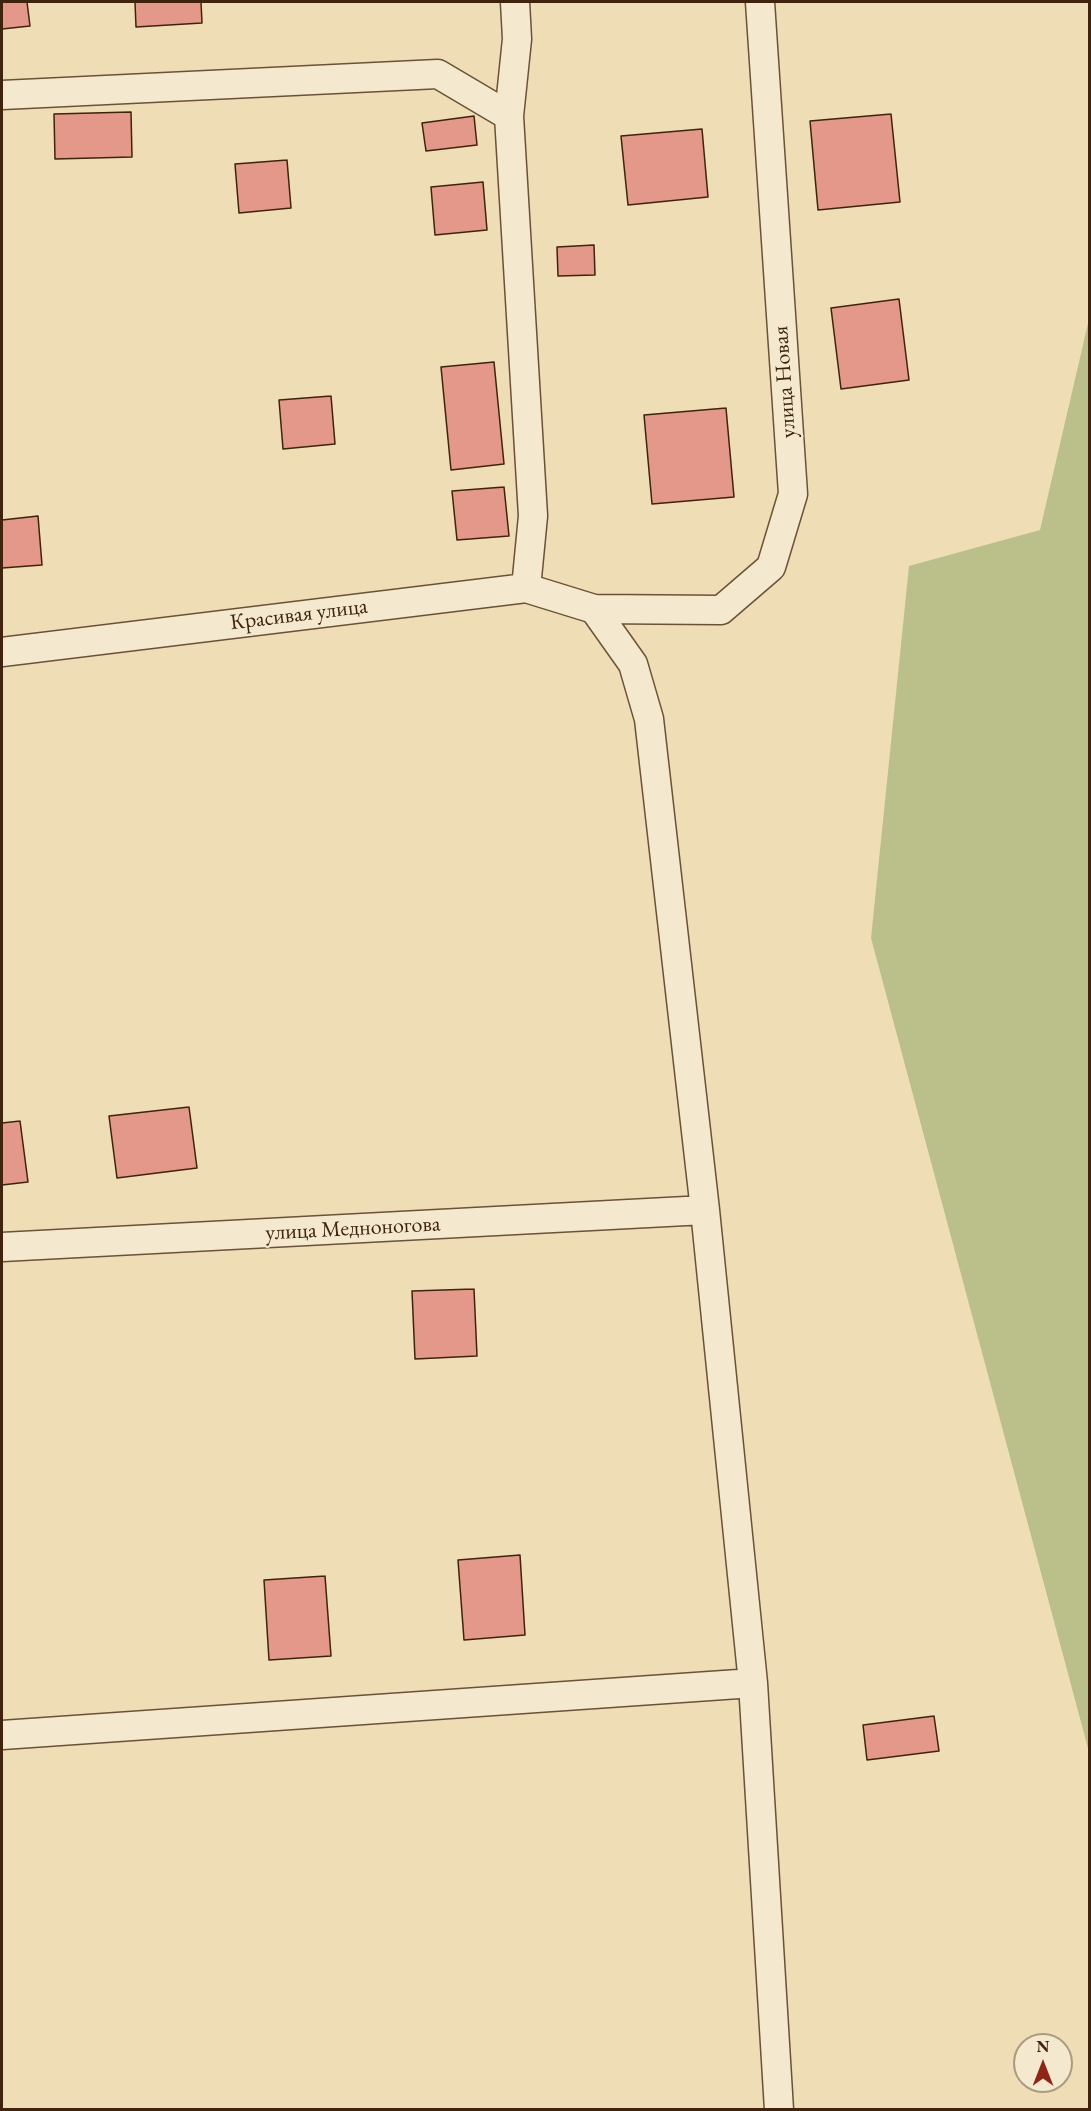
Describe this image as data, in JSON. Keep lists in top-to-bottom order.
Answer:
{
  "streets": {
    "street": ["улица Новая", "Красивая улица", "улица Медноногова"]
  },
  "crossings": [
    ["улица Новая", "Красивая улица"]
  ],
  "north": "top"
}
